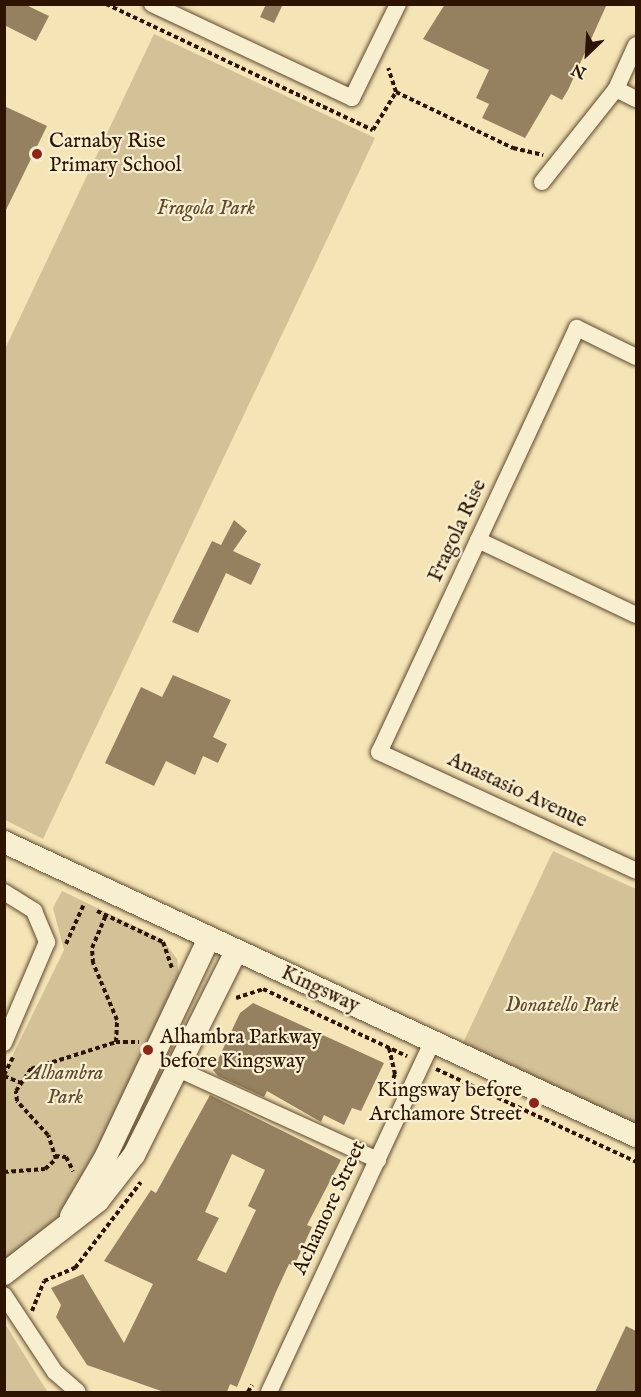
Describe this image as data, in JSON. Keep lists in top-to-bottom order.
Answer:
{
  "streets": {
    "street": [
      "Fragola Rise",
      "Anastasio Avenue",
      "Kingsway",
      "Achamore Street"
    ]
  },
  "crossings": [
    ["Fragola Rise", "Anastasio Avenue"],
    ["Kingsway", "Achamore Street"]
  ],
  "parks": ["Fragola Park", "Donatello Park", "Alhambra Park"],
  "places": ["Carnaby Rise Primary School", "Alhambra Parkway before Kingsway", "Kingsway before Archamore Street"],
  "north": "bottom left"
}
